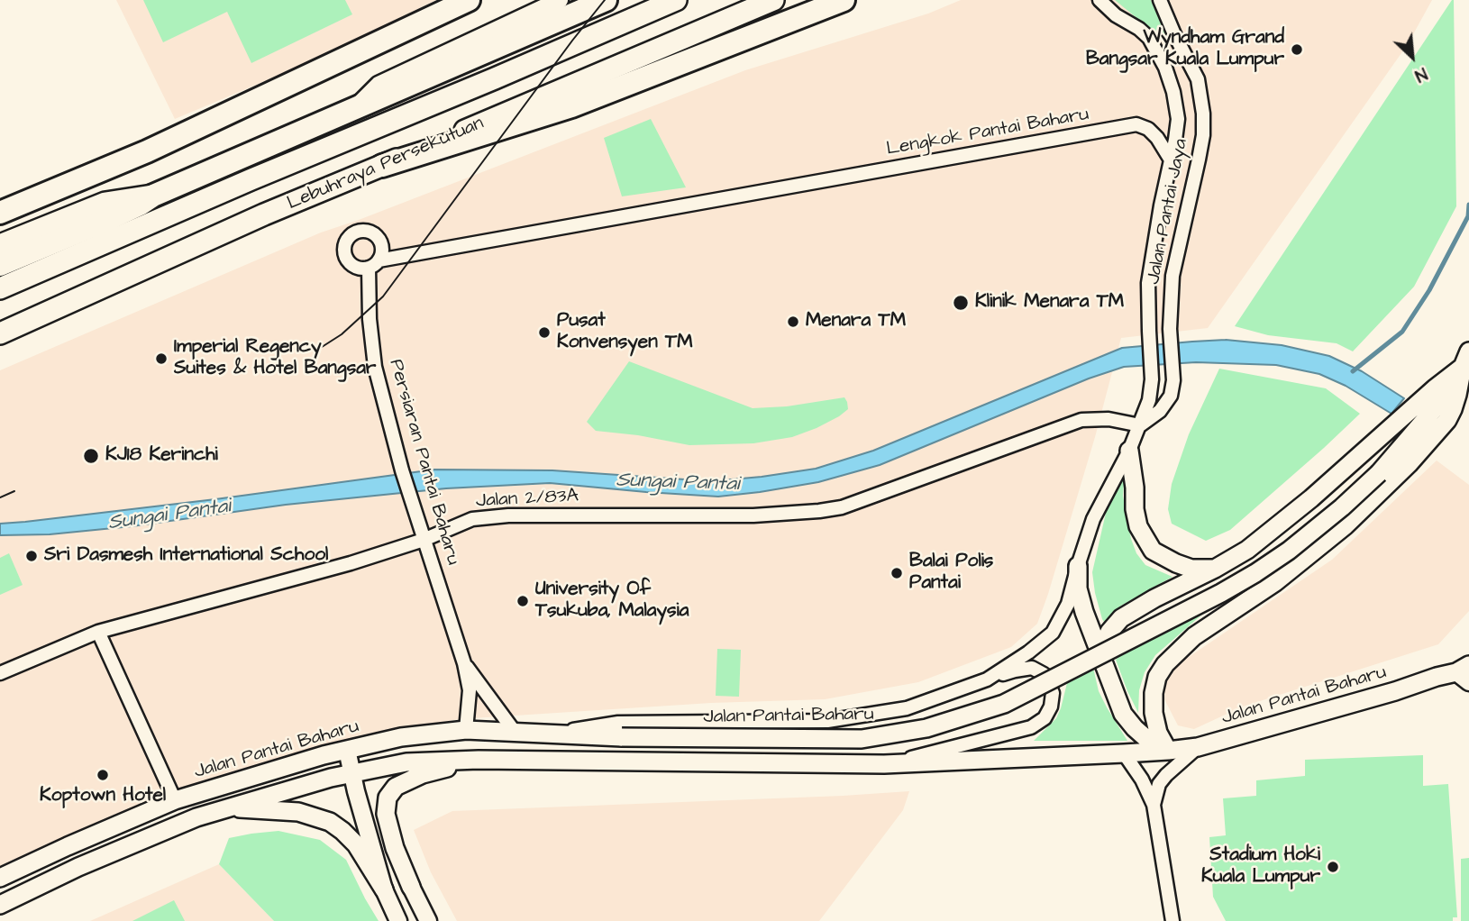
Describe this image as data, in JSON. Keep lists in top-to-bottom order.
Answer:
{
  "streets": {
    "highway": ["Lebuhraya Persekutuan"],
    "main road": ["Jalan Pantai Baharu"],
    "street": [
      "Lengkok Pantai Baharu",
      "Jalan Pantai Jaya",
      "Persiaran Pantai Baharu",
      "Jalan 2/83A"
    ]
  },
  "crossings": [
    ["Lengkok Pantai Baharu", "Jalan Pantai Jaya"],
    ["Lengkok Pantai Baharu", "Persiaran Pantai Baharu"],
    ["Jalan Pantai Jaya", "Jalan 2/83A"],
    ["Persiaran Pantai Baharu", "Jalan 2/83A"],
    ["Persiaran Pantai Baharu", "Jalan Pantai Baharu"]
  ],
  "water": ["Sungai Pantai"],
  "places": [
    "Wyndham Grand Bangsar Kuala Lumpur",
    "Klinik Menara TM",
    "Menara TM",
    "Pusat Konvensyen TM",
    "Imperial Regency Suites & Hotel Bangsar",
    "KJ18 Kerinchi",
    "Sri Dasmesh International School",
    "Balai Polis Pantai",
    "University Of Tsukuba, Malaysia",
    "Koptown Hotel",
    "Stadium Hoki Kuala Lumpur"
  ],
  "north": "bottom right"
}
